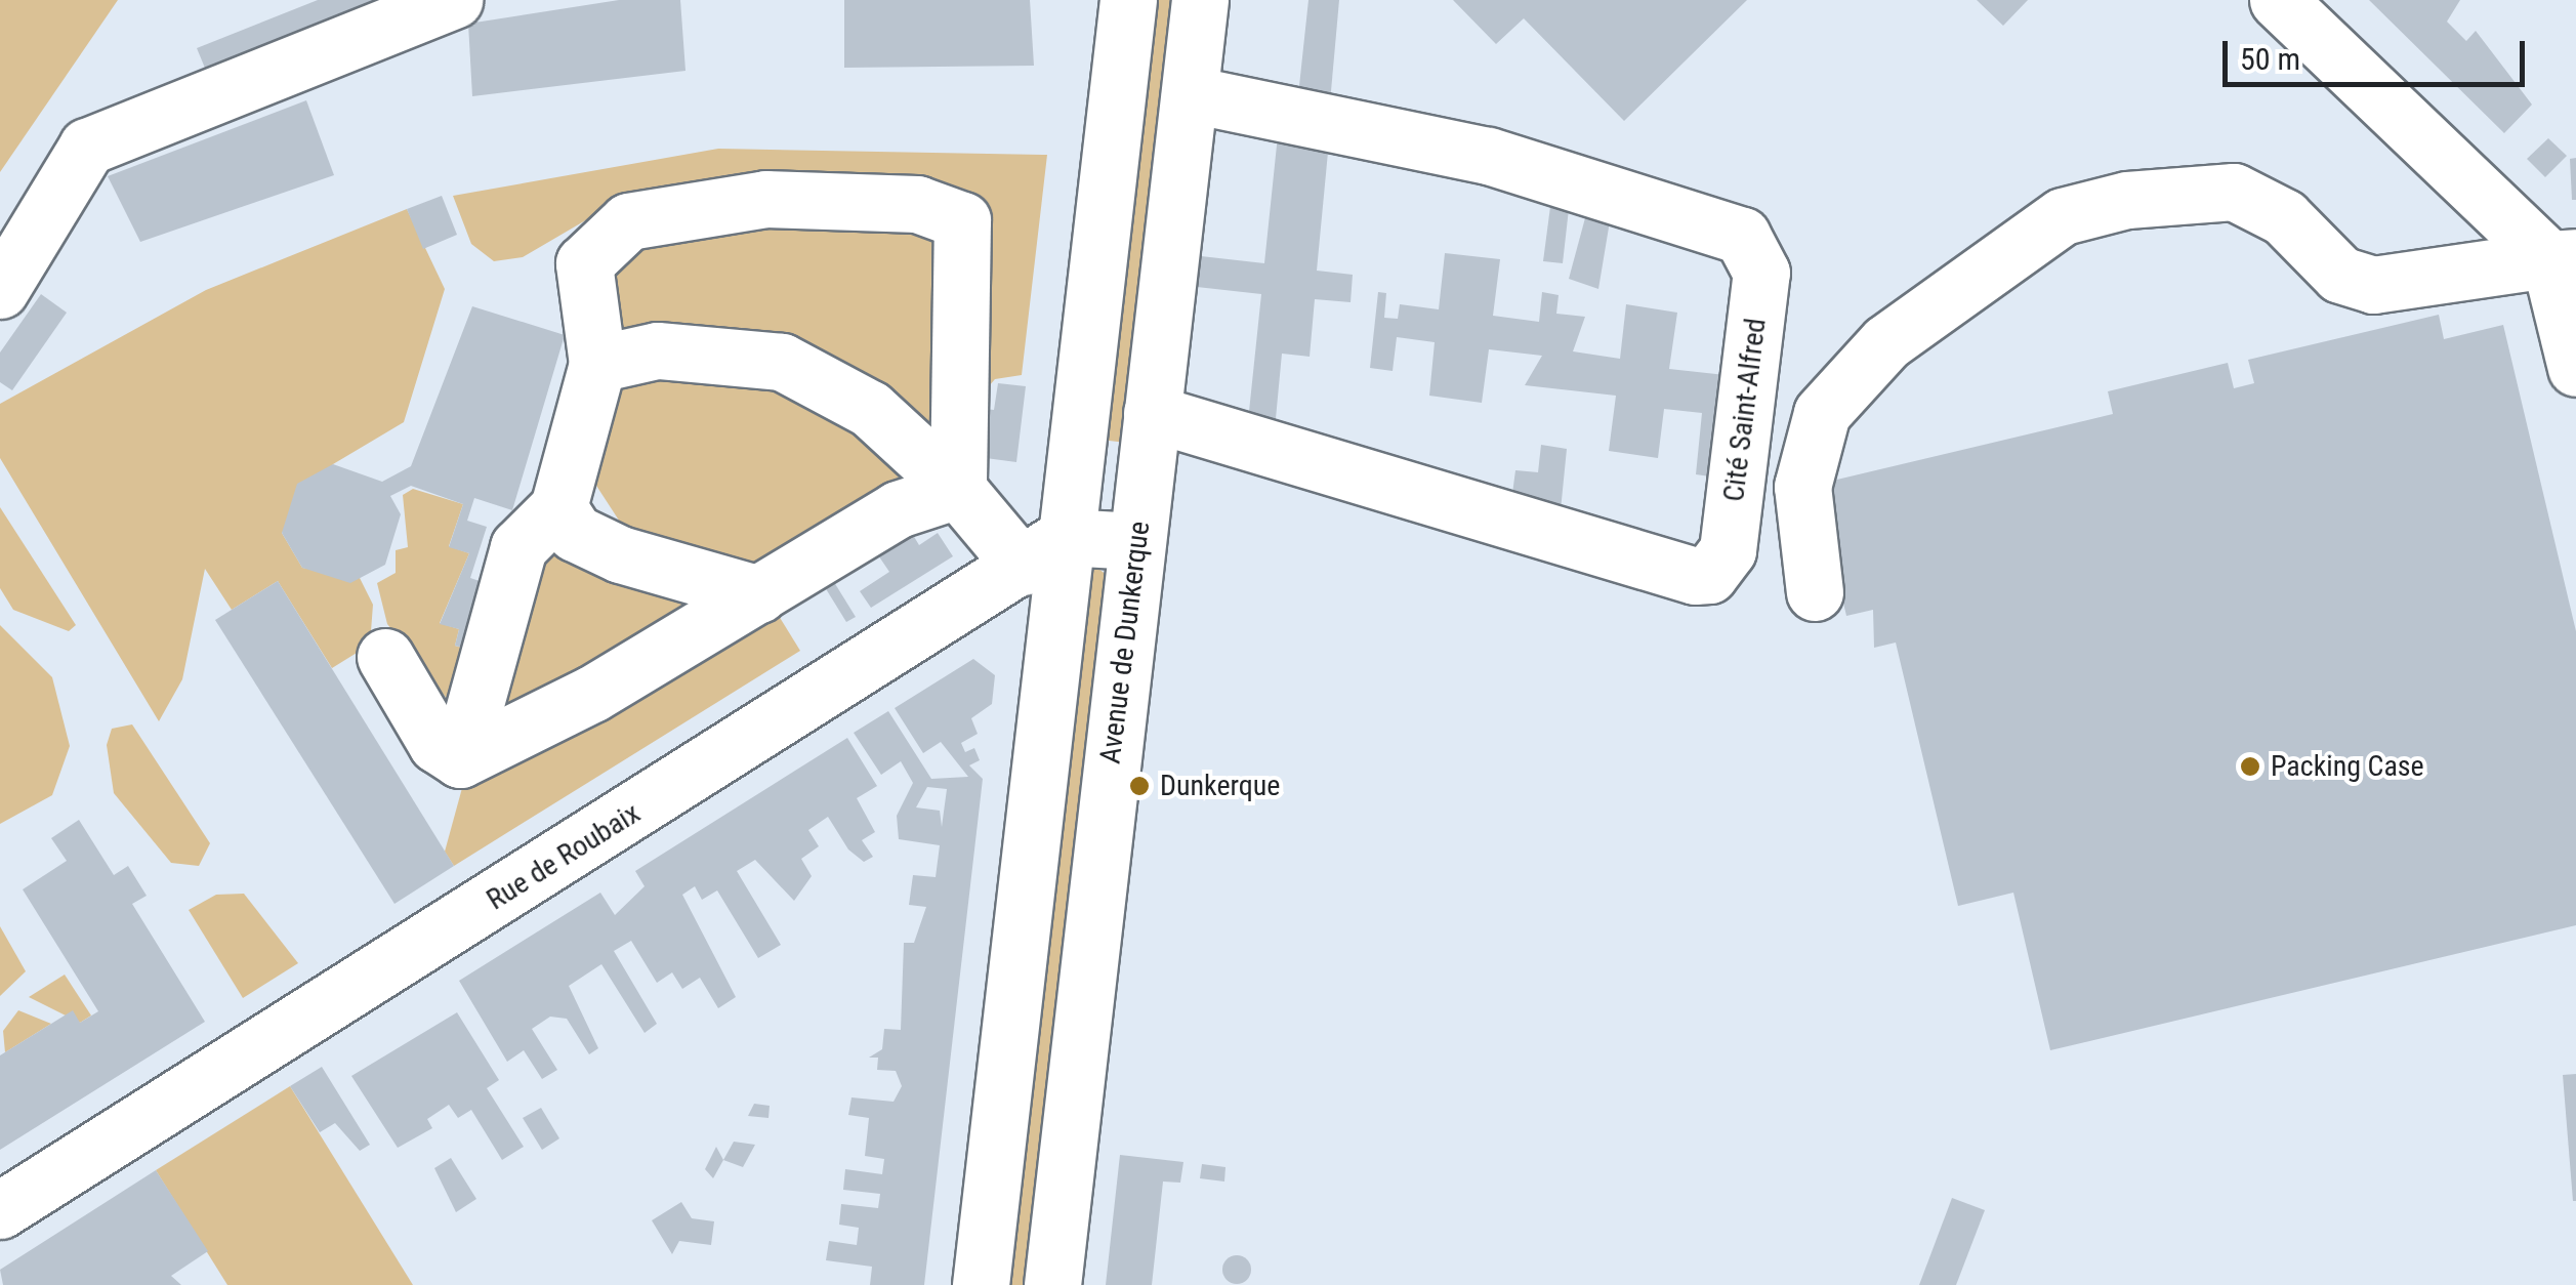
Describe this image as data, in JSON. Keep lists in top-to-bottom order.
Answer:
{
  "streets": {
    "main road": ["Cité Saint-Alfred", "Avenue de Dunkerque", "Rue de Roubaix"]
  },
  "crossings": [
    ["Cité Saint-Alfred", "Avenue de Dunkerque"]
  ],
  "places": ["Packing Case", "Dunkerque"],
  "scale_bar": "50 m"
}
